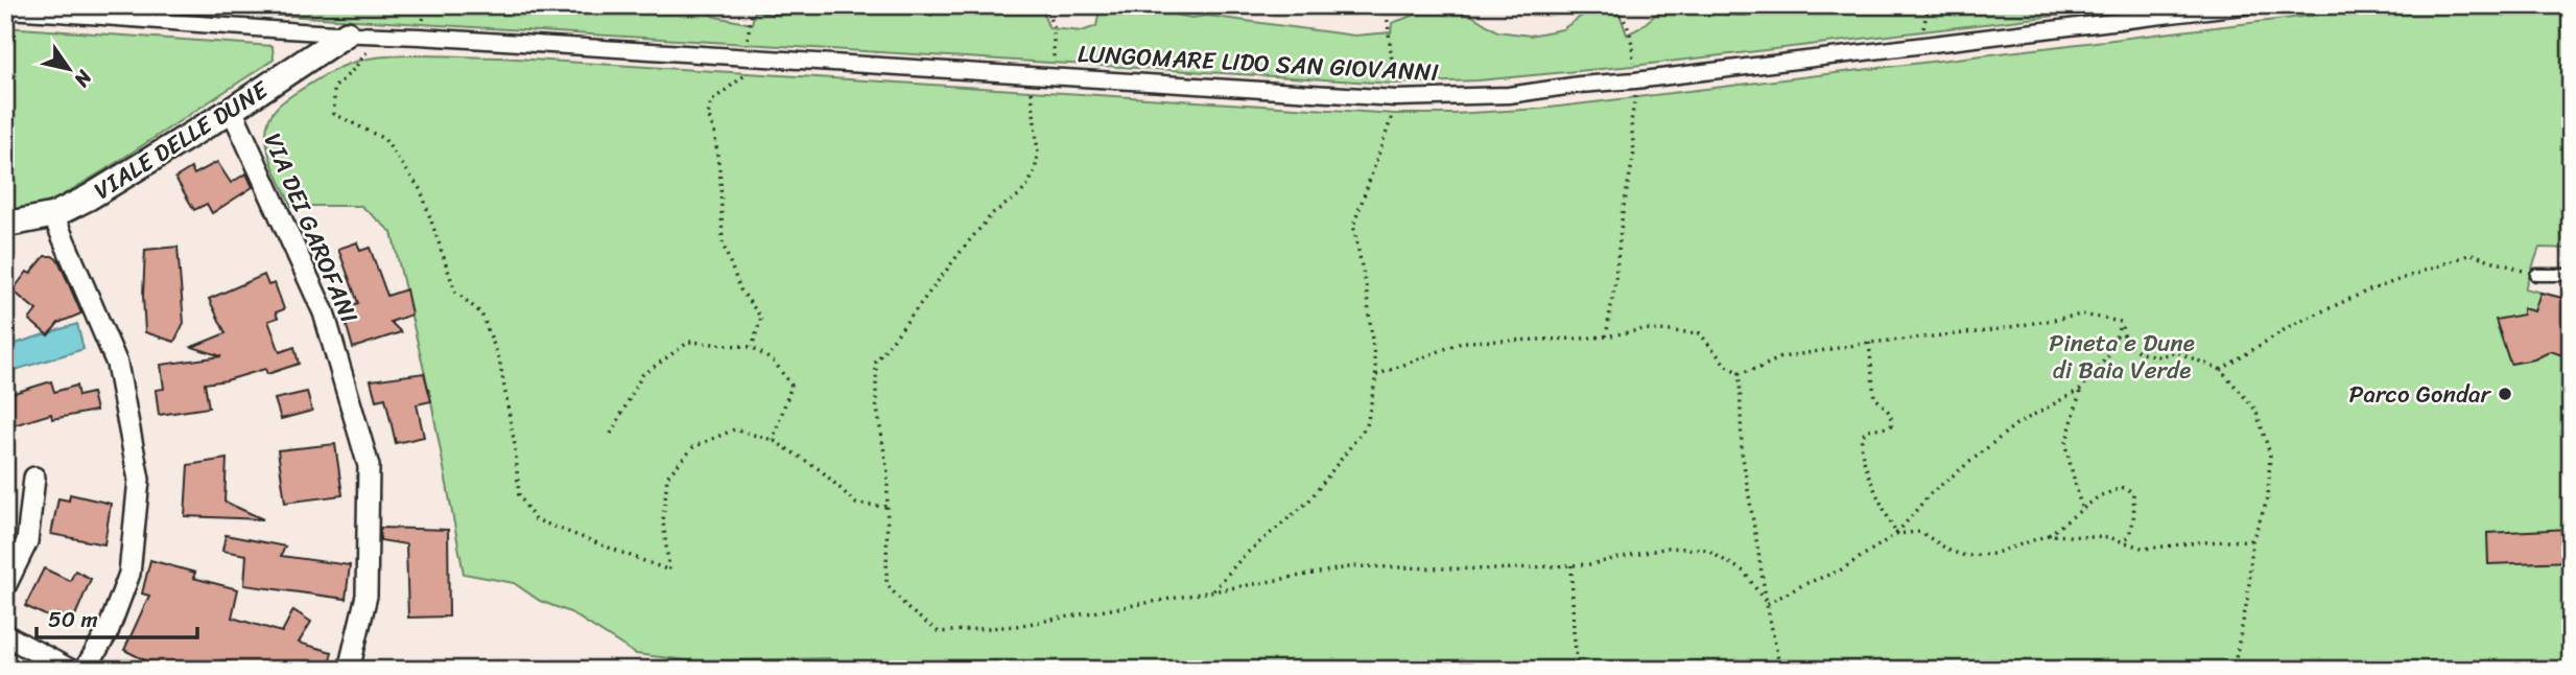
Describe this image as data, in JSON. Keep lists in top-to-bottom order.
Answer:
{
  "streets": {
    "street": ["LUNGOMARE LIDO SAN GIOVANNI", "VIALE DELLE DUNE", "VIA DEI GAROFANI"]
  },
  "crossings": [
    ["LUNGOMARE LIDO SAN GIOVANNI", "VIALE DELLE DUNE"],
    ["VIALE DELLE DUNE", "VIA DEI GAROFANI"]
  ],
  "parks": ["Pineta e Dune di Baia Verde"],
  "places": ["Parco Gondar"],
  "scale_bar": "50 m",
  "north": "bottom right"
}
